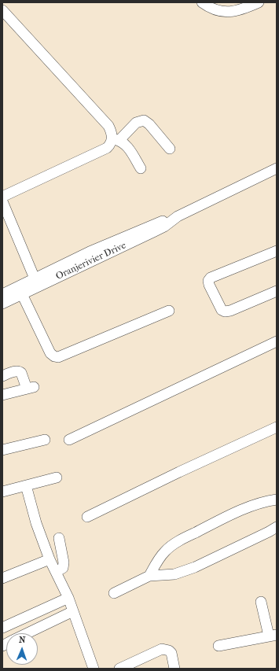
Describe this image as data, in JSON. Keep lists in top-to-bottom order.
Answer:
{
  "streets": {
    "street": ["Oranjerivier Drive"]
  },
  "north": "top"
}
